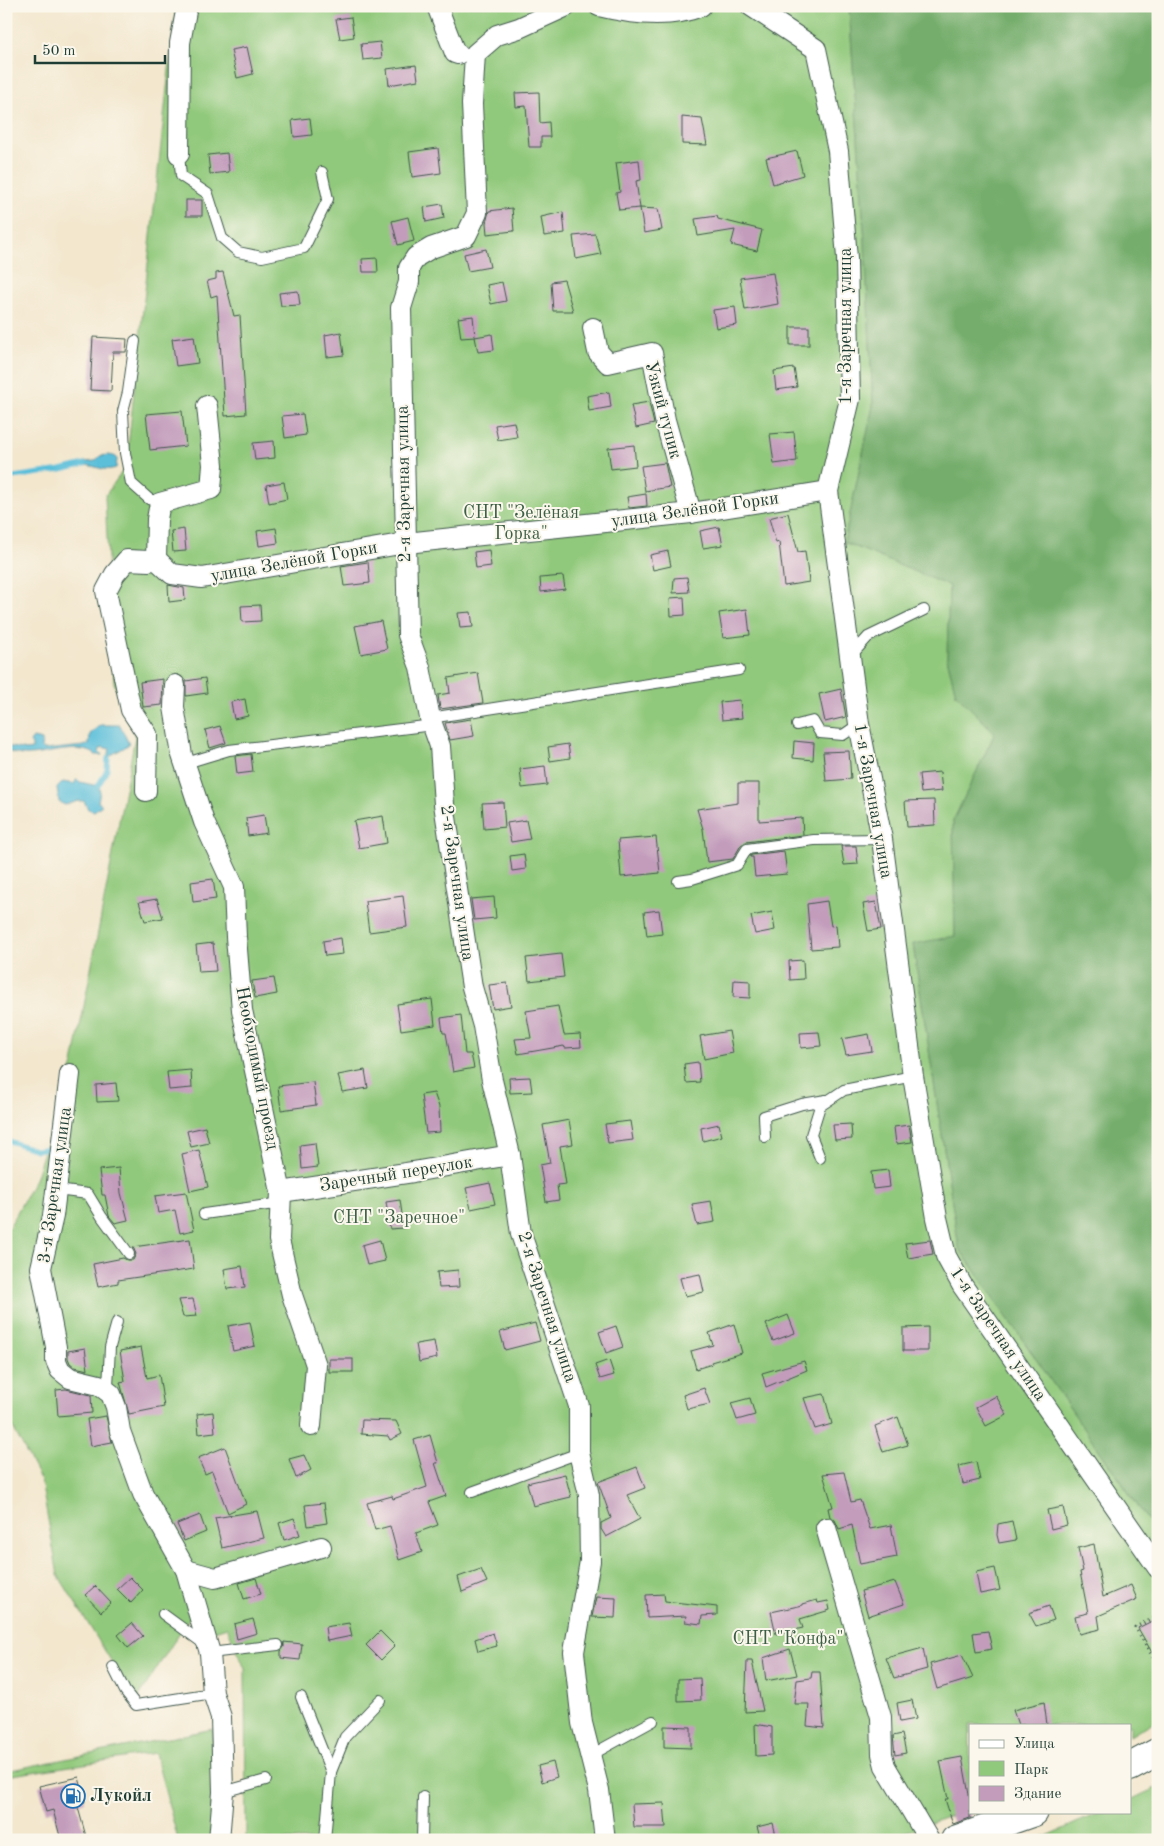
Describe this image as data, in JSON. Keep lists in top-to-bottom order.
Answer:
{
  "streets": {
    "street": [
      "1-я Заречная улица",
      "Узкий тупик",
      "2-я Заречная улица",
      "улица Зелёной Горки",
      "Необходимый проезд",
      "Заречный переулок",
      "3-я Заречная улица"
    ]
  },
  "crossings": [
    ["1-я Заречная улица", "улица Зелёной Горки"],
    ["Узкий тупик", "улица Зелёной Горки"],
    ["2-я Заречная улица", "улица Зелёной Горки"],
    ["2-я Заречная улица", "Заречный переулок"],
    ["Необходимый проезд", "Заречный переулок"]
  ],
  "parks": ["СНТ \"Зелёная Горка\"", "СНТ \"Заречное\"", "СНТ \"Конфа\""],
  "places": {
    "fuel station": ["Лукойл"]
  },
  "legend": ["Улица", "Парк", "Здание"],
  "scale_bar": "50 m"
}
